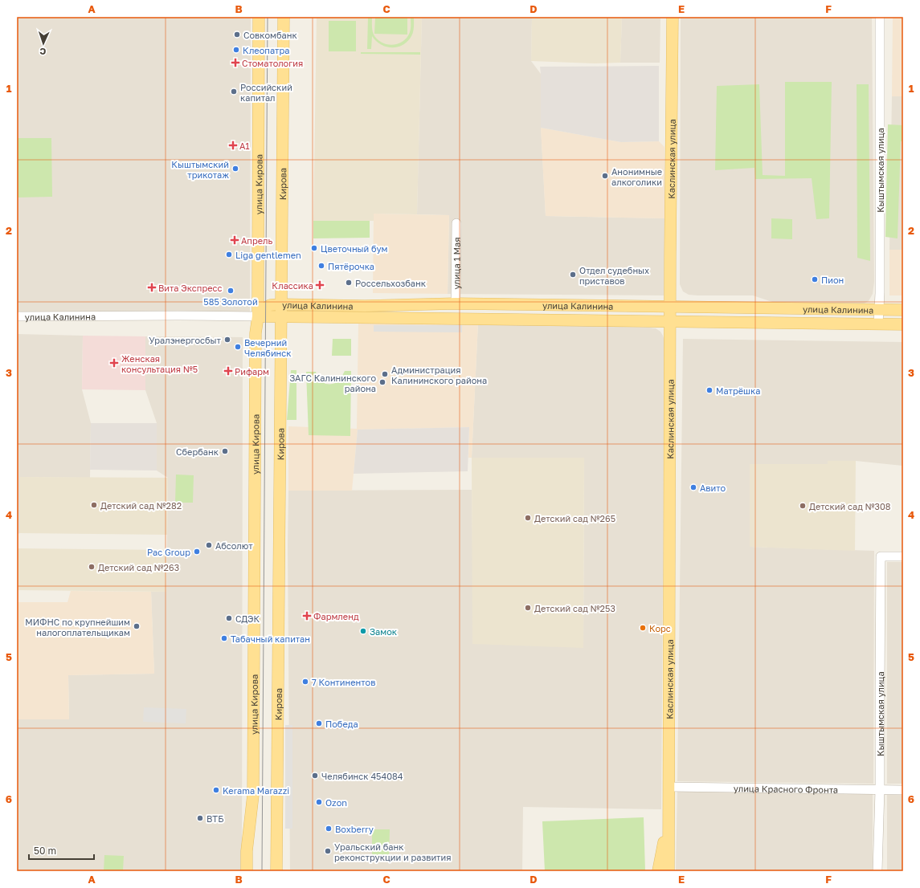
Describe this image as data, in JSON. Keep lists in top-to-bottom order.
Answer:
{
  "streets": {
    "main road": [
      "Каслинская улица",
      "улица Кирова",
      "Кирова",
      "улица Калинина"
    ],
    "street": ["Кыштымская улица", "улица 1 Мая", "улица Красного Фронта"]
  },
  "crossings": [
    ["Каслинская улица", "улица Калинина"],
    ["Каслинская улица", "улица Красного Фронта"],
    ["Кыштымская улица", "улица Калинина"],
    ["Кыштымская улица", "улица Красного Фронта"],
    ["улица Кирова", "улица Калинина"],
    ["Кирова", "улица Калинина"],
    ["улица 1 Мая", "улица Калинина"]
  ],
  "places": {
    "other": [
      "Совкомбанк",
      "Клеопатра",
      "Российский капитал",
      "Кыштымский трикотаж",
      "Анонимные алкоголики",
      "Цветочный бум",
      "Liga gentlemen",
      "Пятёрочка",
      "Отдел судебных приставов",
      "Пион",
      "Россельхозбанк",
      "585 Золотой",
      "Уралэнергосбыт",
      "Вечерний Челябинск",
      "Администрация Калининского района",
      "ЗАГС Калининского района",
      "Матрёшка",
      "Сбербанк",
      "Авито",
      "Детский сад №282",
      "Детский сад №308",
      "Детский сад №265",
      "Абсолют",
      "Pac Group",
      "Детский сад №263",
      "Детский сад №253",
      "СДЭК",
      "МИФНС по крупнейшим налогоплательщикам",
      "Корс",
      "Замок",
      "Табачный капитан",
      "7 Континентов",
      "Победа",
      "Челябинск 454084",
      "Kerama Marazzi",
      "Ozon",
      "ВТБ",
      "Boxberry",
      "Уральский банк реконструкции и развития"
    ],
    "health": [
      "Стоматология",
      "А1",
      "Апрель",
      "Классика",
      "Вита Экспресс",
      "Женская консультация №5",
      "Рифарм",
      "Фармленд"
    ]
  },
  "scale_bar": "50 m",
  "north": "bottom",
  "grid": {
    "columns": [
      "A",
      "B",
      "C",
      "D",
      "E",
      "F"
    ],
    "rows": [
      "1",
      "2",
      "3",
      "4",
      "5",
      "6"
    ]
  }
}
